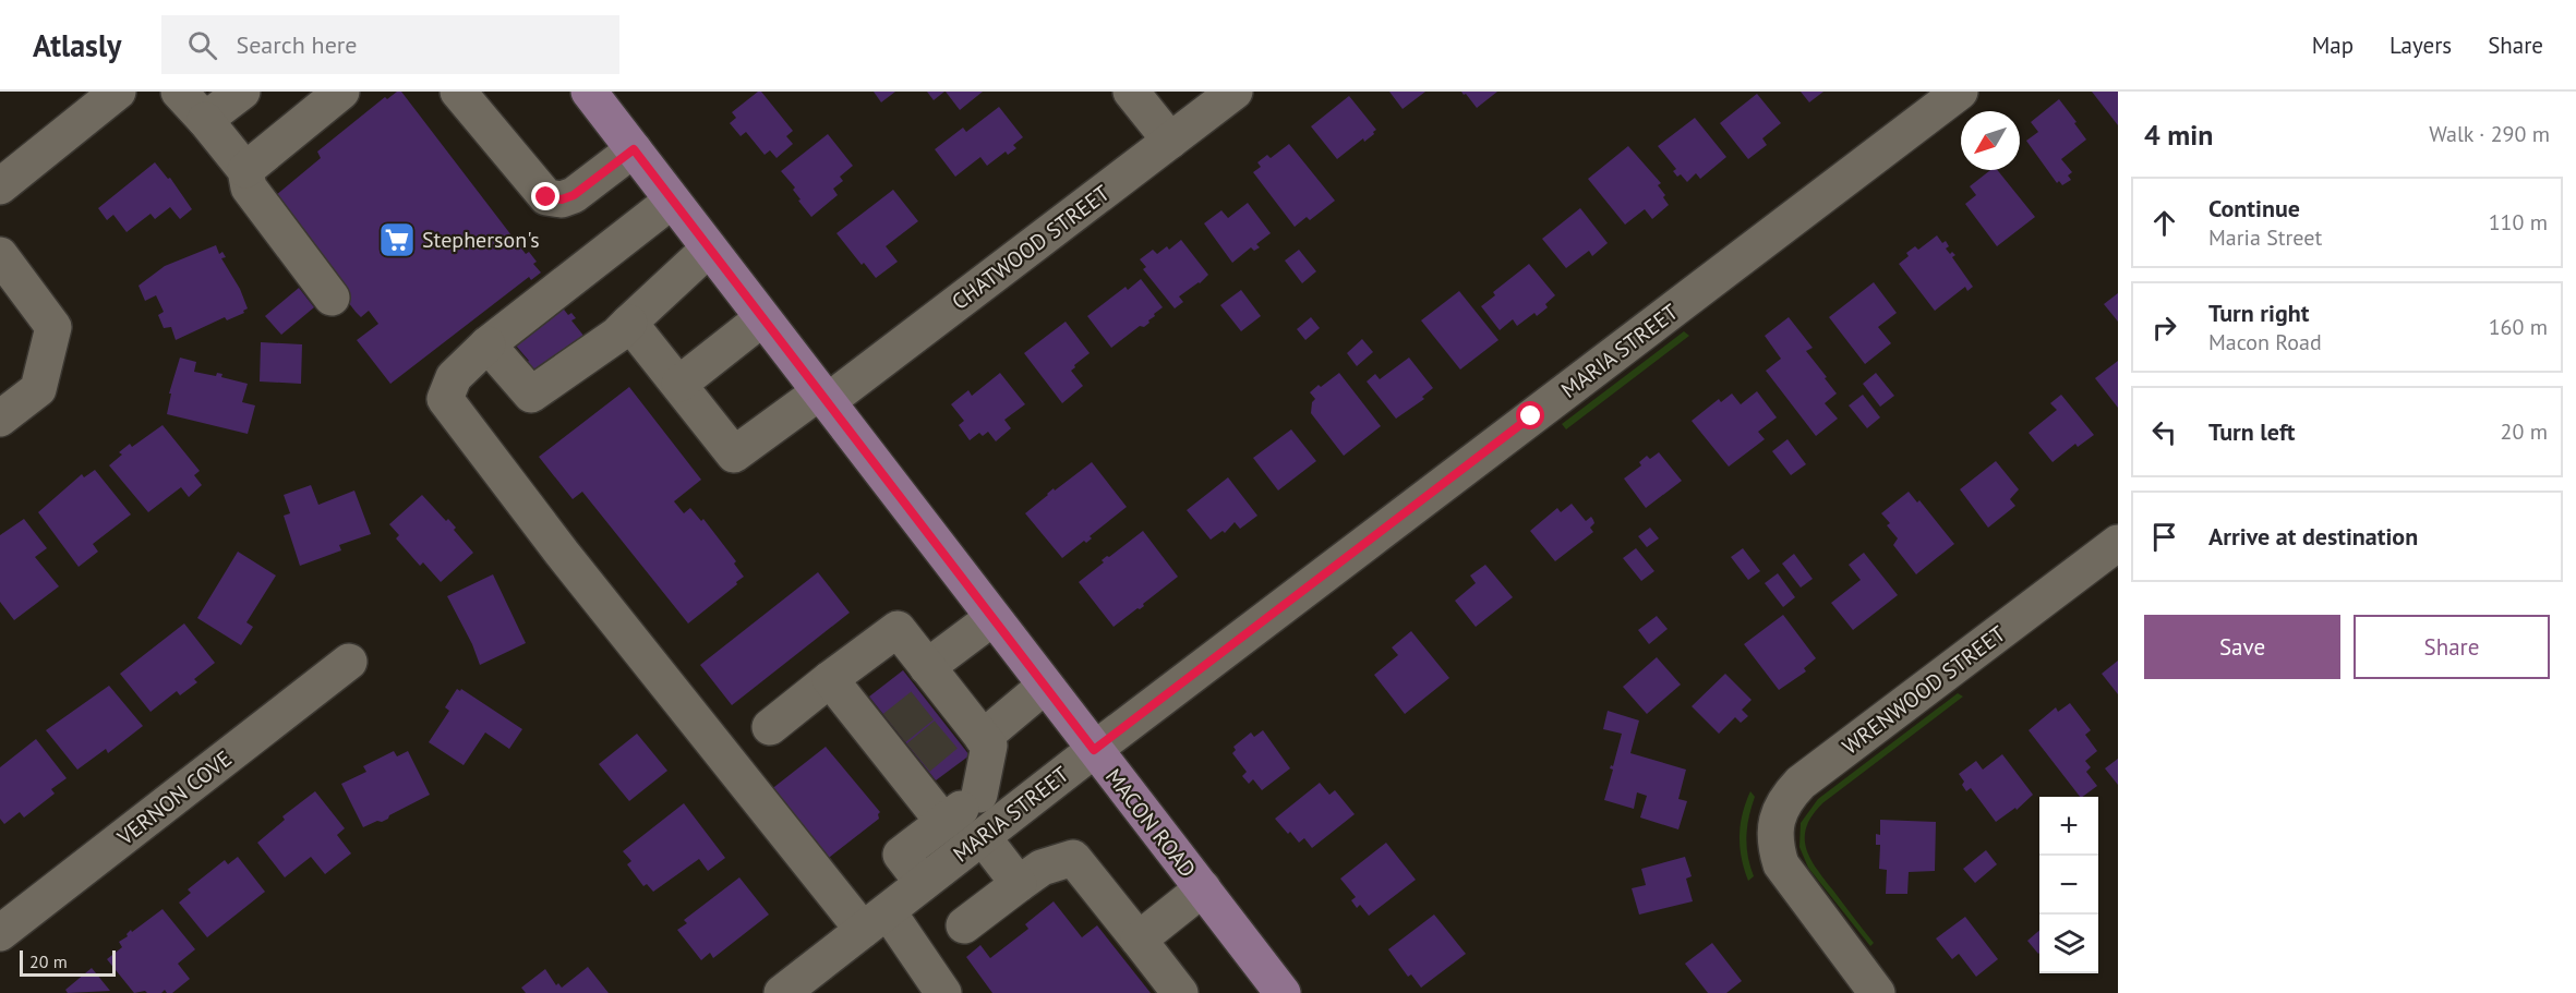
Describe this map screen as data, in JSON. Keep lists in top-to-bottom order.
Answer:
{
  "streets": {
    "main road": ["MACON ROAD"],
    "street": [
      "CHATWOOD STREET",
      "MARIA STREET",
      "WRENWOOD STREET",
      "VERNON COVE"
    ]
  },
  "crossings": [
    ["CHATWOOD STREET", "MACON ROAD"],
    ["MARIA STREET", "MACON ROAD"]
  ],
  "places": {
    "supermarket": ["Stepherson's"]
  },
  "scale_bar": "20 m",
  "north": "bottom left",
  "page": {
    "header": "Atlasly",
    "search": "Search here",
    "nav": ["Map", "Layers", "Share"],
    "heading": ["4 min", "Walk · 290 m"],
    "list": [
      ["Continue", "Maria Street", "110 m"],
      ["Turn right", "Macon Road", "160 m"],
      ["Turn left", "20 m"],
      "Arrive at destination"
    ],
    "buttons": ["Save", "Share"],
    "map_buttons": ["+", "−"],
    "scale": "20 m"
  }
}
